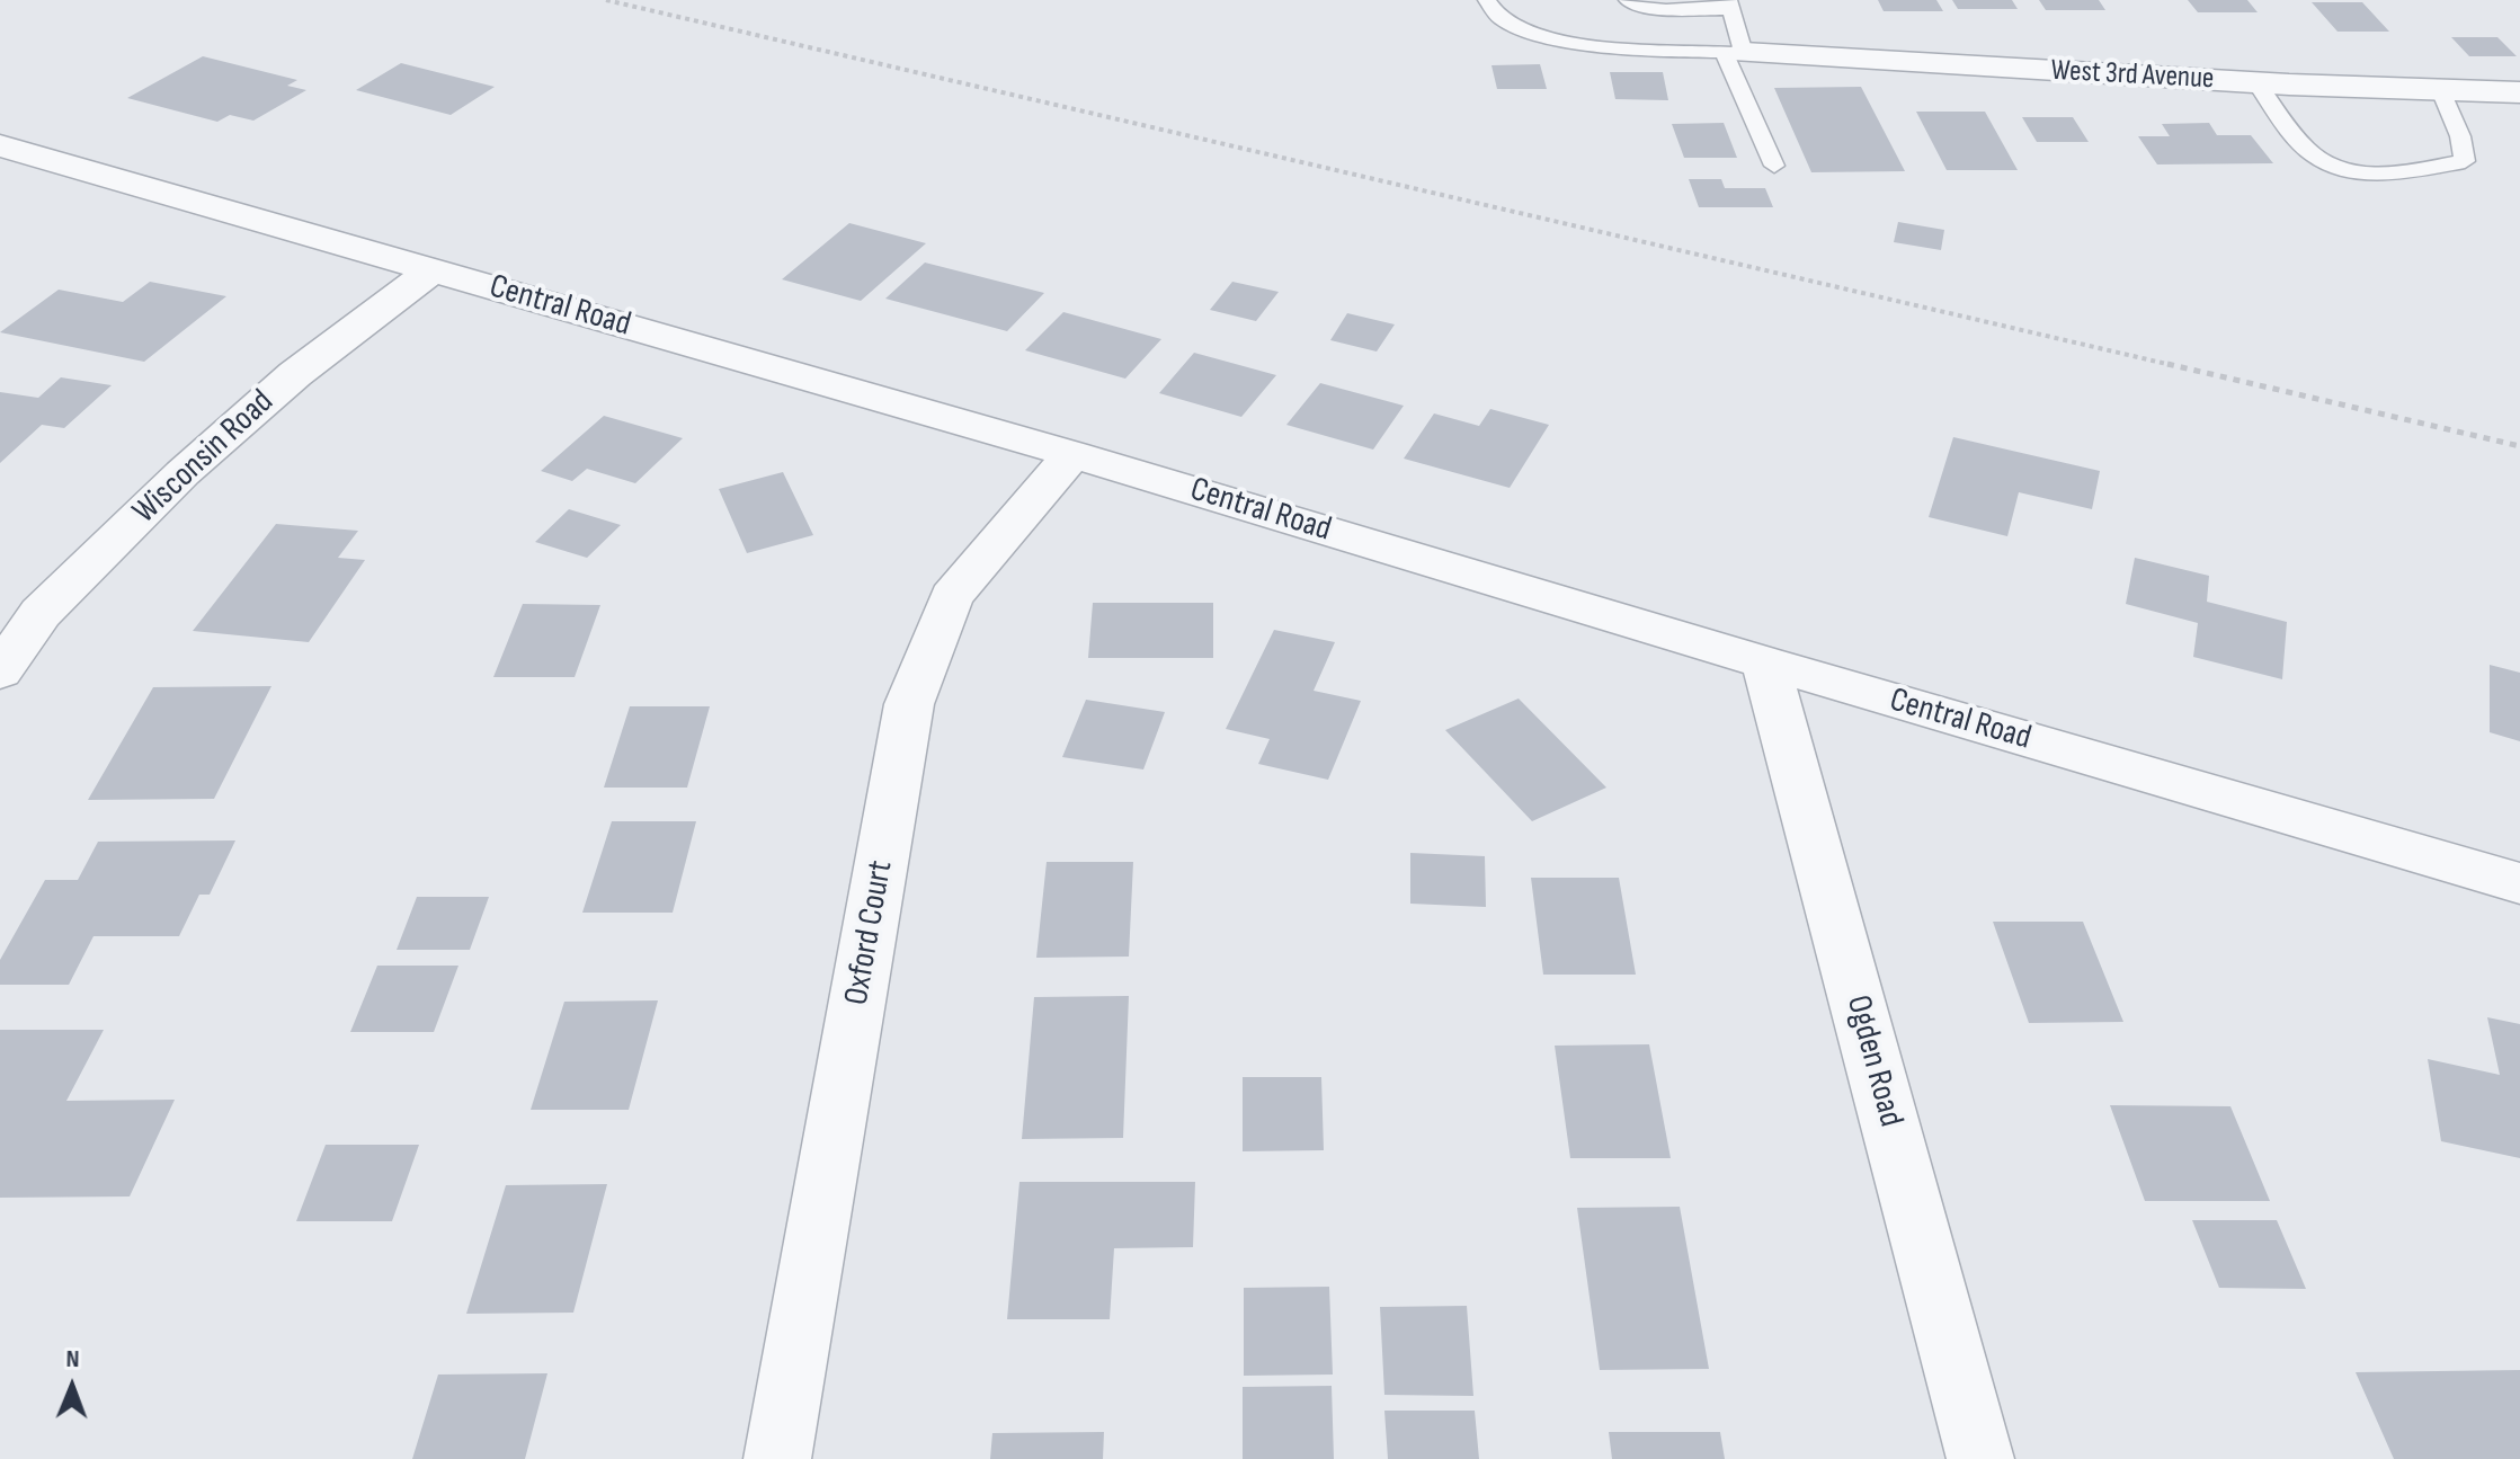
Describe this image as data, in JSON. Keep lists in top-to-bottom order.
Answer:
{
  "streets": {
    "street": [
      "West 3rd Avenue",
      "Central Road",
      "Wisconsin Road",
      "Oxford Court",
      "Ogden Road"
    ]
  },
  "crossings": [
    ["Central Road", "Wisconsin Road"],
    ["Central Road", "Oxford Court"],
    ["Central Road", "Ogden Road"]
  ],
  "north": "top"
}
